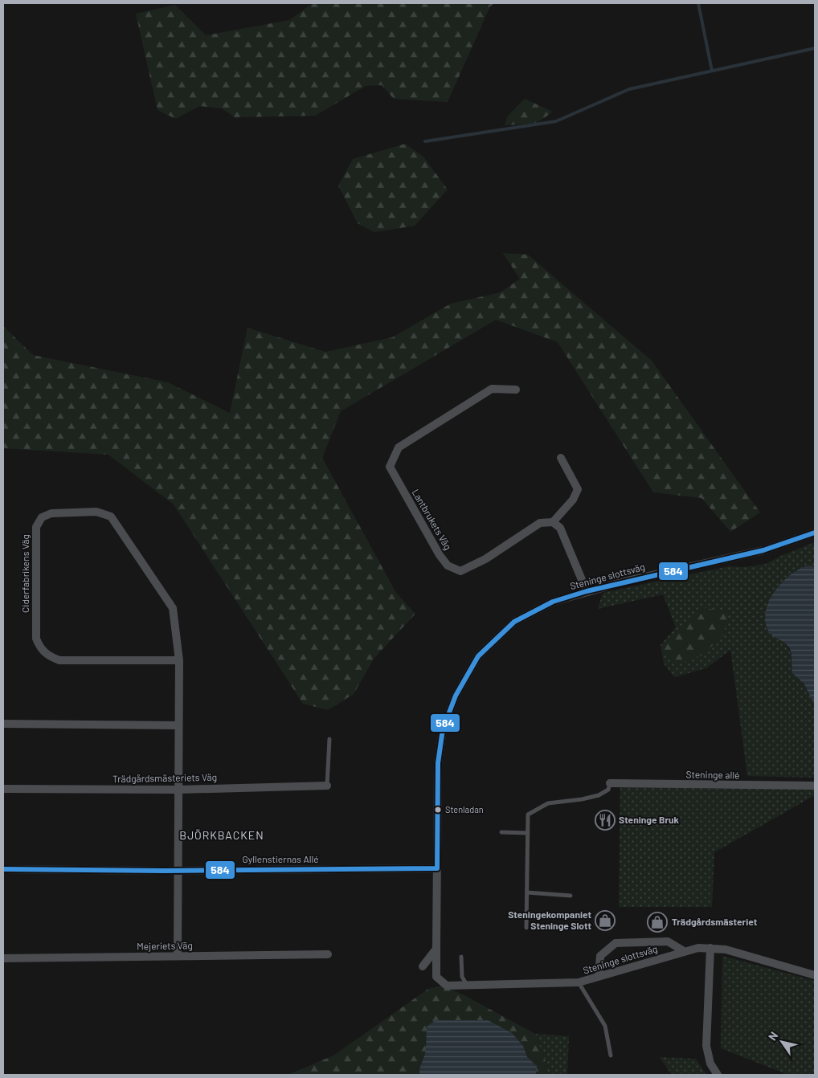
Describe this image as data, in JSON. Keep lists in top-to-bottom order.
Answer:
{
  "streets": {
    "street": [
      "Lantbrukets Väg",
      "Ciderfabrikens Väg",
      "Steninge slottsväg",
      "Steninge allé",
      "Trädgårdsmästeriets Väg",
      "Gyllenstiernas Allé",
      "Mejeriets Väg"
    ]
  },
  "crossings": [
    ["Ciderfabrikens Väg", "Trädgårdsmästeriets Väg"],
    ["Ciderfabrikens Väg", "Gyllenstiernas Allé"],
    ["Ciderfabrikens Väg", "Mejeriets Väg"],
    ["Steninge slottsväg", "Gyllenstiernas Allé"]
  ],
  "districts": ["BJÖRKBACKEN"],
  "places": {
    "other": ["Stenladan"],
    "restaurant": ["Steninge Bruk"],
    "shop": ["Steningekompaniet Steninge Slott", "Trädgårdsmästeriet"]
  },
  "lines": ["transit line 584"],
  "north": "top left"
}
